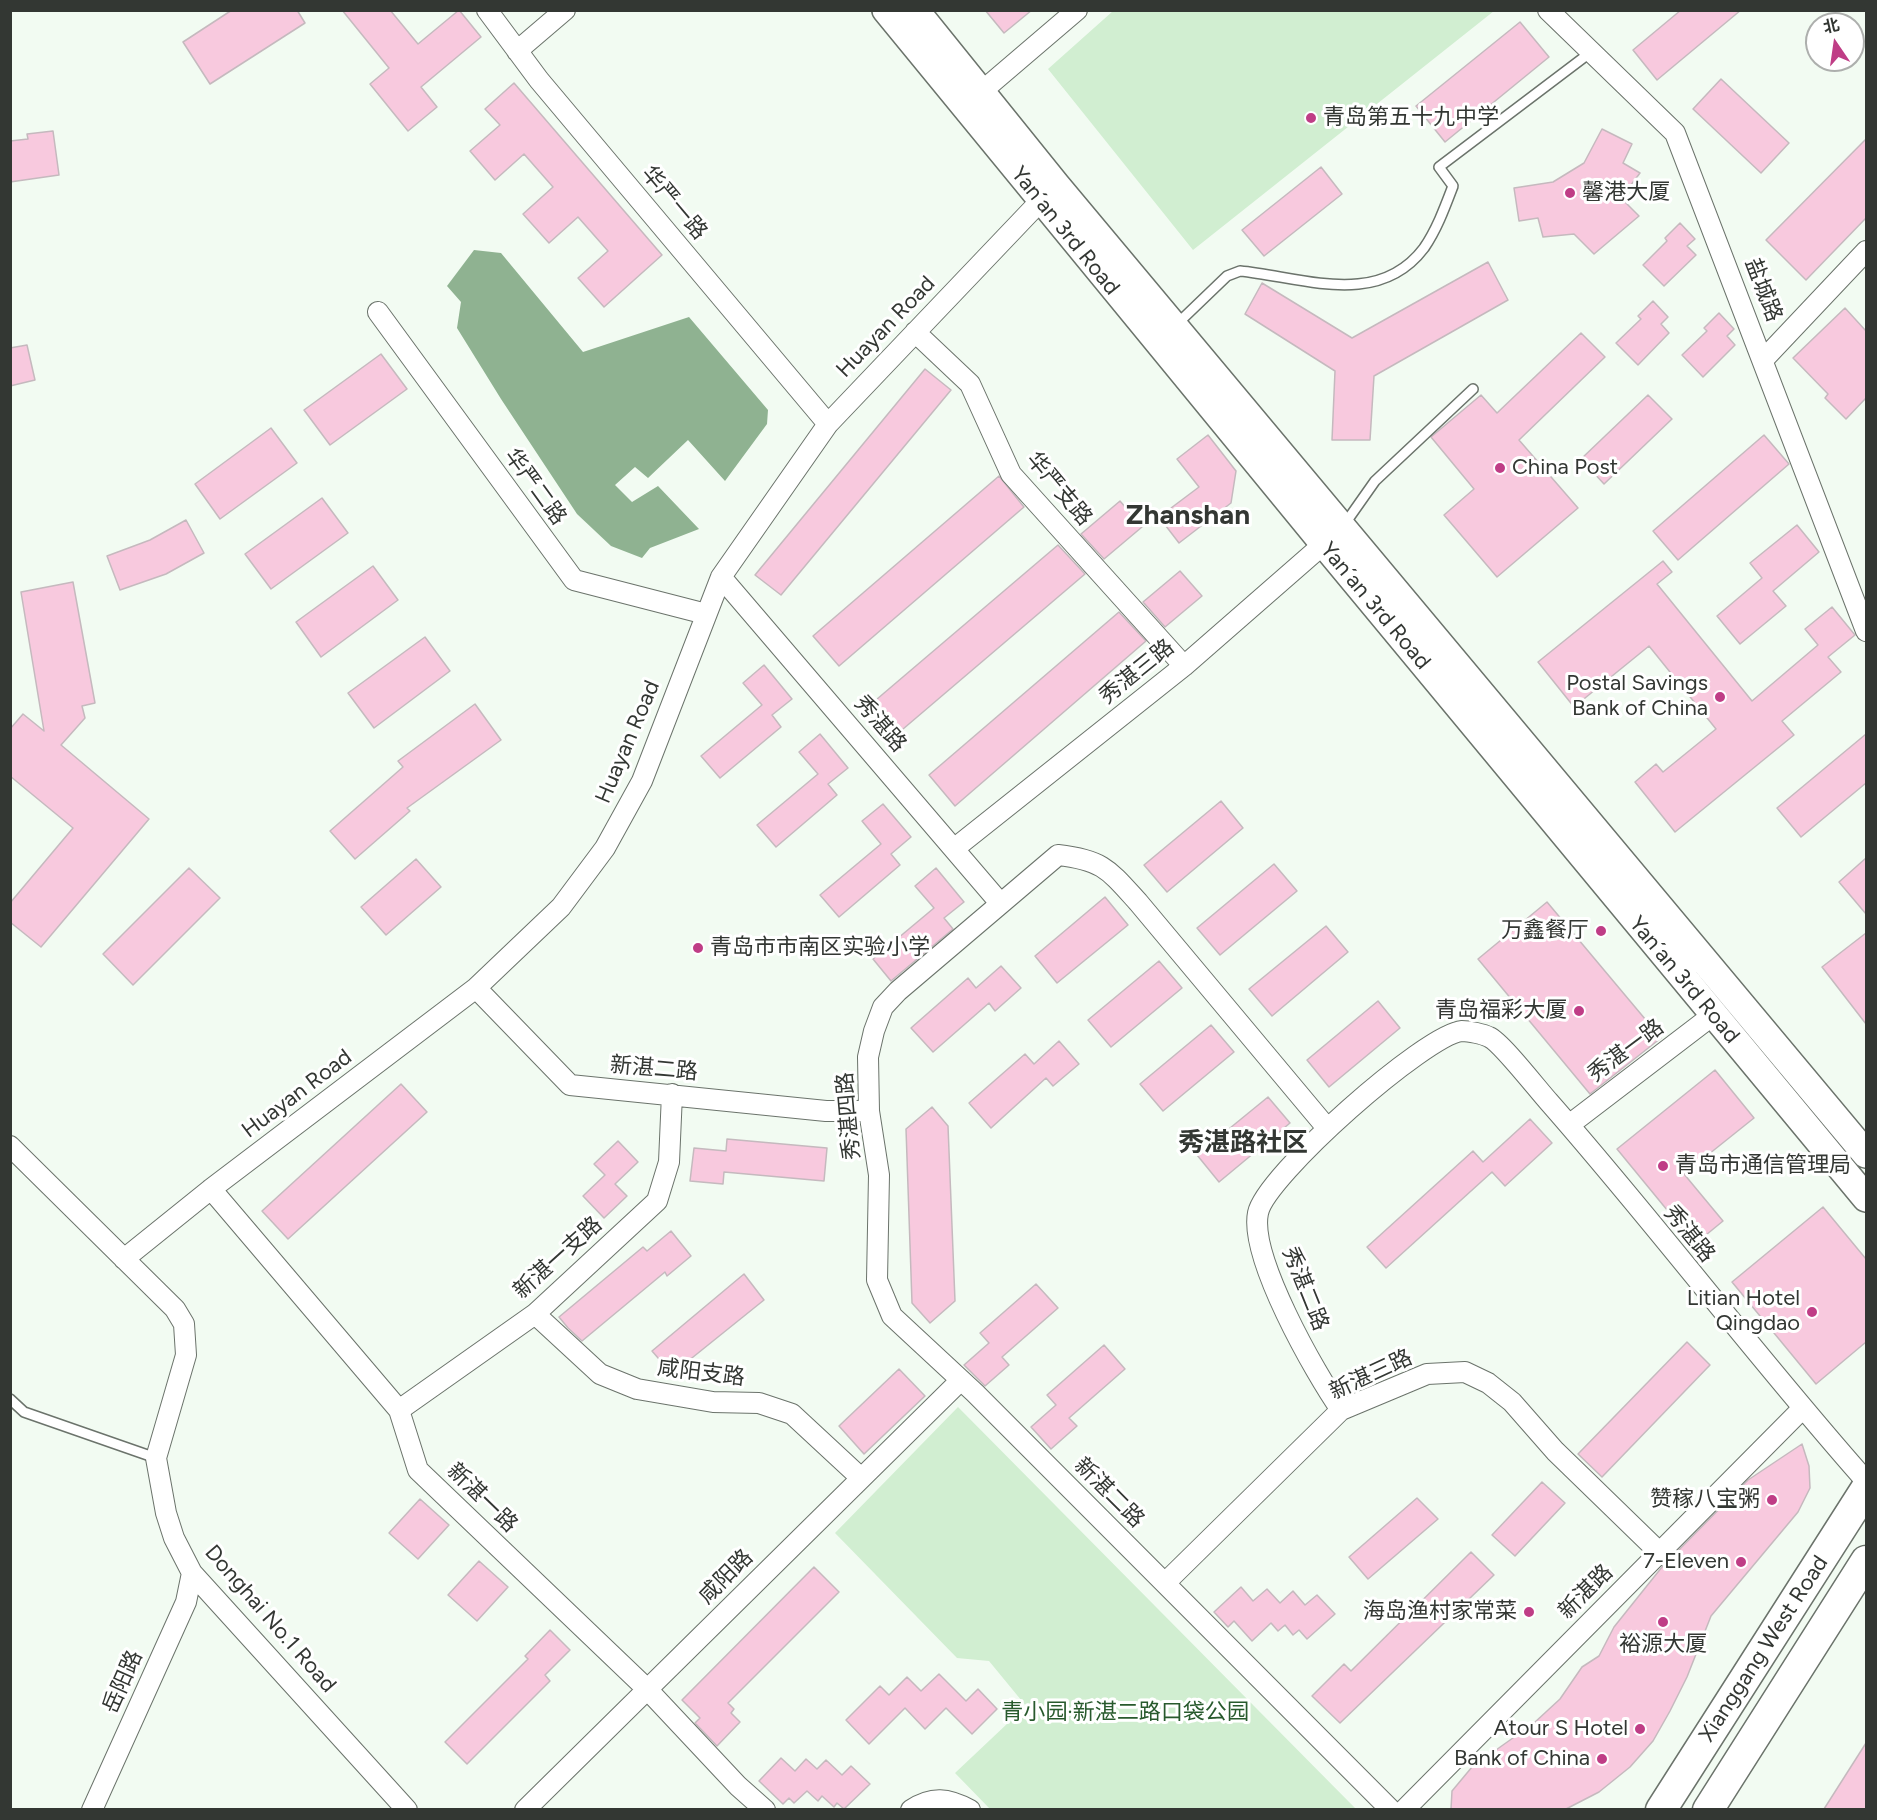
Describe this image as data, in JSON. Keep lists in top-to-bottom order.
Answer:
{
  "streets": {
    "main road": ["Yan´an 3rd Road", "Xianggang West Road"],
    "street": [
      "华严一路",
      "盐城路",
      "Huayan Road",
      "华严二路",
      "华严支路",
      "秀湛三路",
      "秀湛路",
      "秀湛一路",
      "新湛二路",
      "秀湛四路",
      "新湛一支路",
      "秀湛二路",
      "咸阳支路",
      "新湛三路",
      "新湛一路",
      "咸阳路",
      "新湛路",
      "Donghai No.1 Road",
      "岳阳路"
    ]
  },
  "crossings": [
    ["华严一路", "Huayan Road"],
    ["Yan´an 3rd Road", "Huayan Road"],
    ["Yan´an 3rd Road", "秀湛三路"],
    ["Yan´an 3rd Road", "秀湛一路"],
    ["Huayan Road", "华严二路"],
    ["Huayan Road", "华严支路"],
    ["Huayan Road", "秀湛路"],
    ["Huayan Road", "新湛二路"],
    ["Huayan Road", "新湛一路"],
    ["Huayan Road", "Donghai No.1 Road"],
    ["华严支路", "秀湛三路"],
    ["秀湛三路", "秀湛路"],
    ["秀湛路", "秀湛一路"],
    ["秀湛路", "秀湛四路"],
    ["秀湛路", "秀湛二路"],
    ["秀湛路", "新湛路"],
    ["新湛二路", "秀湛四路"],
    ["新湛二路", "新湛一支路"],
    ["新湛二路", "新湛三路"],
    ["新湛二路", "咸阳路"],
    ["秀湛四路", "秀湛二路"],
    ["新湛一支路", "咸阳支路"],
    ["新湛一支路", "新湛一路"],
    ["秀湛二路", "新湛三路"],
    ["咸阳支路", "咸阳路"],
    ["新湛三路", "新湛路"],
    ["新湛一路", "咸阳路"],
    ["Donghai No.1 Road", "岳阳路"]
  ],
  "districts": ["Zhanshan", "秀湛路社区"],
  "parks": ["青小园·新湛二路口袋公园"],
  "places": [
    "青岛第五十九中学",
    "馨港大厦",
    "China Post",
    "Postal Savings Bank of China",
    "万鑫餐厅",
    "青岛市市南区实验小学",
    "青岛福彩大厦",
    "青岛市通信管理局",
    "Litian Hotel Qingdao",
    "赞稼八宝粥",
    "7-Eleven",
    "海岛渔村家常菜",
    "裕源大厦",
    "Atour S Hotel",
    "Bank of China"
  ],
  "north": "top"
}
